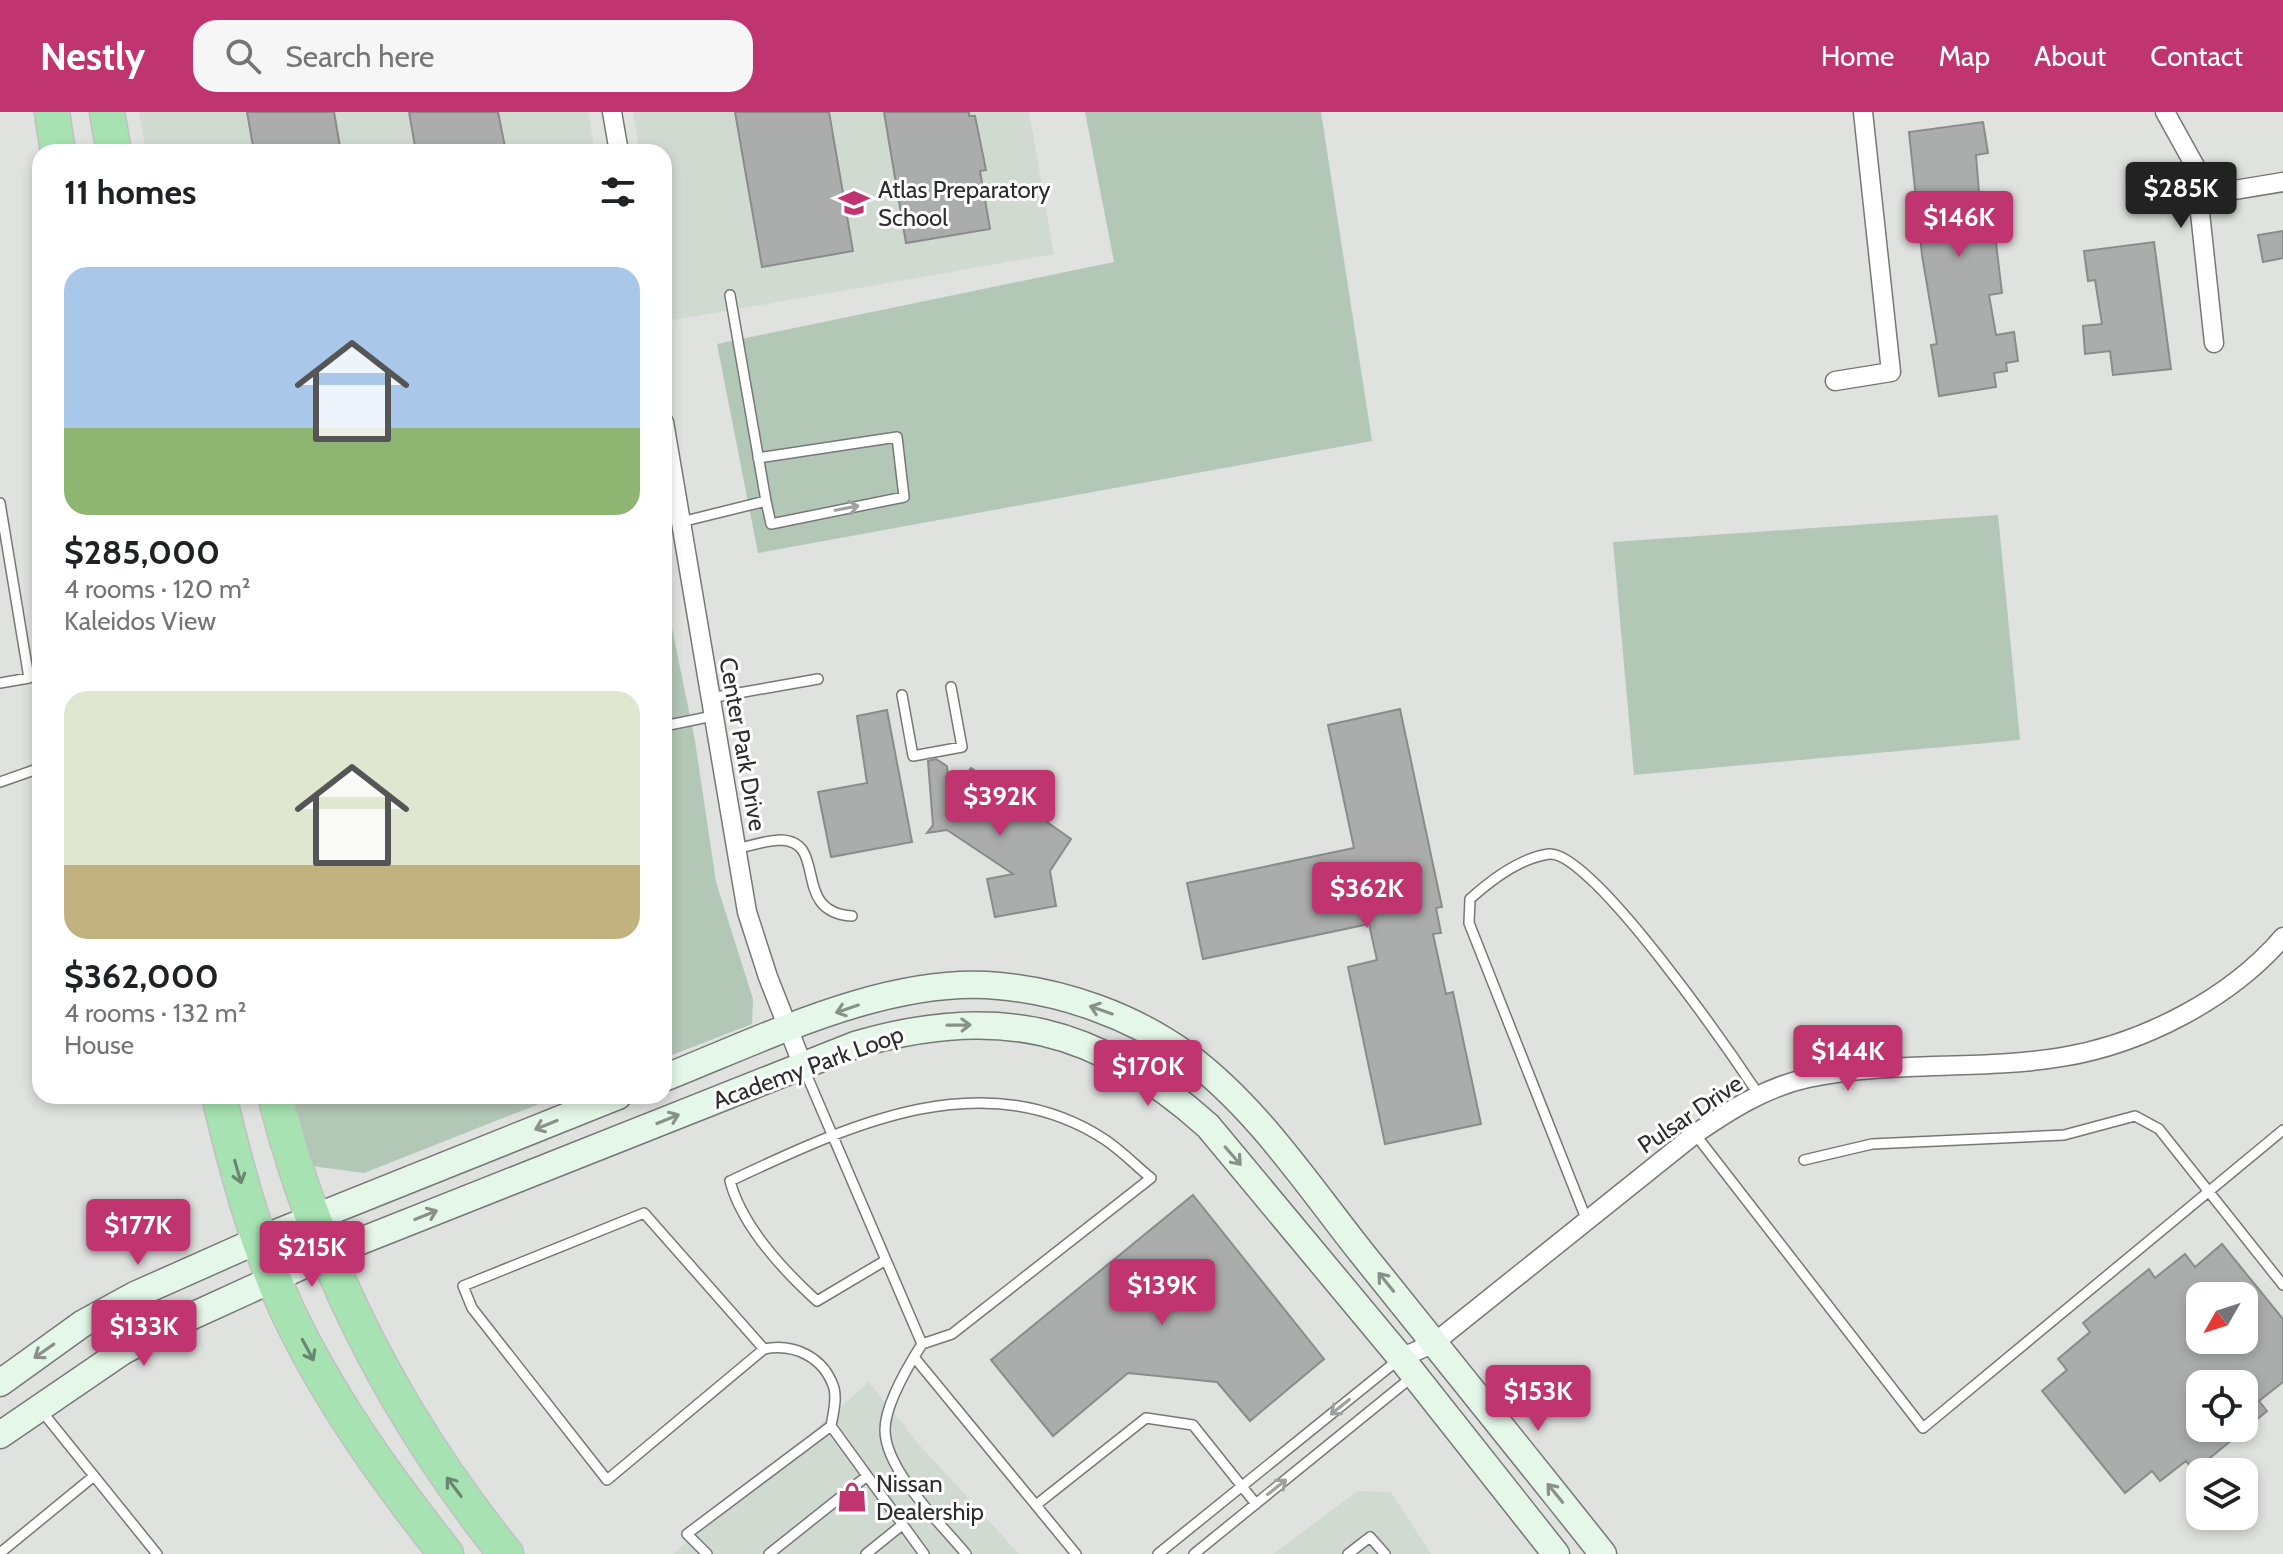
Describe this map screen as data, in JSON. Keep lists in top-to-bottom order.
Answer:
{
  "streets": {
    "street": ["Center Park Drive", "Academy Park Loop", "Pulsar Drive"]
  },
  "crossings": [
    ["Center Park Drive", "Academy Park Loop"],
    ["Academy Park Loop", "Pulsar Drive"]
  ],
  "places": {
    "school or university": ["Atlas Preparatory School"],
    "shop": ["Nissan Dealership"]
  },
  "north": "bottom left",
  "page": {
    "header": "Nestly",
    "search": "Search here",
    "nav": [
      "Home",
      "Map",
      "About",
      "Contact"
    ],
    "heading": "11 homes",
    "price": [
      "$285K",
      "$146K",
      "$392K",
      "$362K",
      "$144K",
      "$170K",
      "$177K",
      "$215K",
      "$139K",
      "$133K",
      "$153K"
    ],
    "list": [
      {
        "name": "$285,000",
        "note": "4 rooms · 120 m² · Kaleidos View"
      },
      {
        "name": "$362,000",
        "note": "4 rooms · 132 m² · House"
      }
    ]
  }
}
